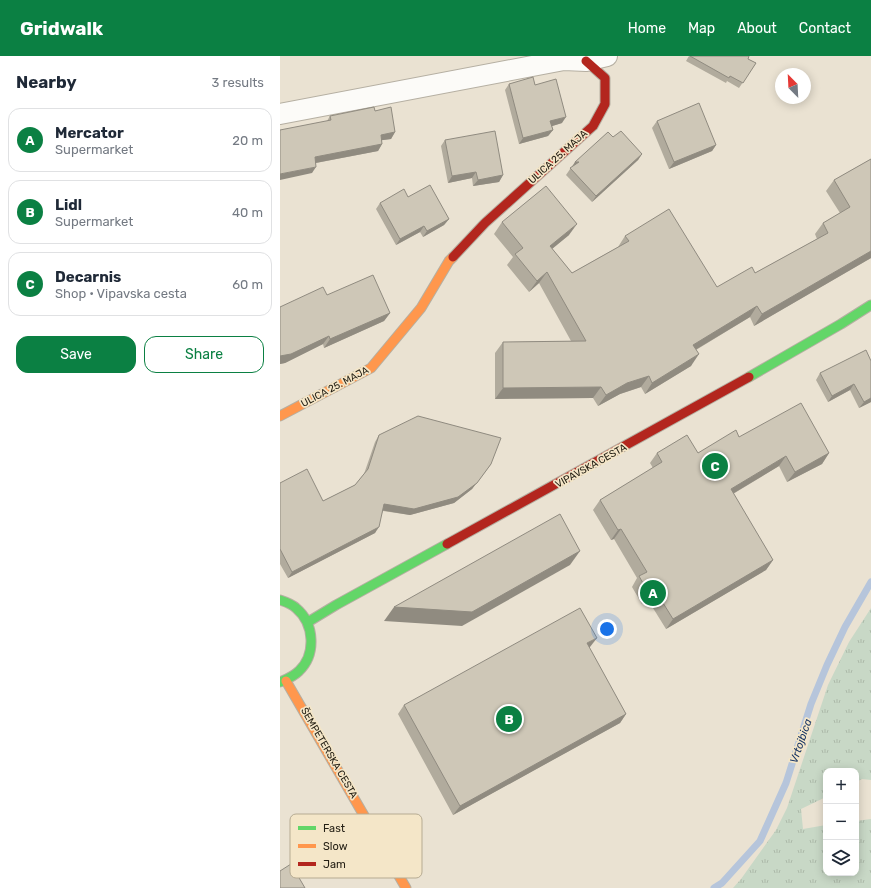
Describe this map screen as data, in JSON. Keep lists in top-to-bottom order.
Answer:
{
  "streets": {
    "main road": ["ULICA 25. MAJA", "VIPAVSKA CESTA", "ŠEMPETERSKA CESTA"]
  },
  "water": ["Vrtojbica"],
  "legend": ["Fast", "Slow", "Jam"],
  "north": "top left",
  "page": {
    "header": "Gridwalk",
    "nav": [
      "Home",
      "Map",
      "About",
      "Contact"
    ],
    "heading": ["Nearby", "3 results"],
    "list": [
      {
        "mark": "A",
        "name": "Mercator",
        "note": "Supermarket",
        "value": "20 m"
      },
      {
        "mark": "B",
        "name": "Lidl",
        "note": "Supermarket",
        "value": "40 m"
      },
      {
        "mark": "C",
        "name": "Decarnis",
        "note": "Shop · Vipavska cesta",
        "value": "60 m"
      }
    ],
    "buttons": ["Save", "Share"],
    "pins": ["C", "A", "B"],
    "map_buttons": ["+", "−"]
  }
}
